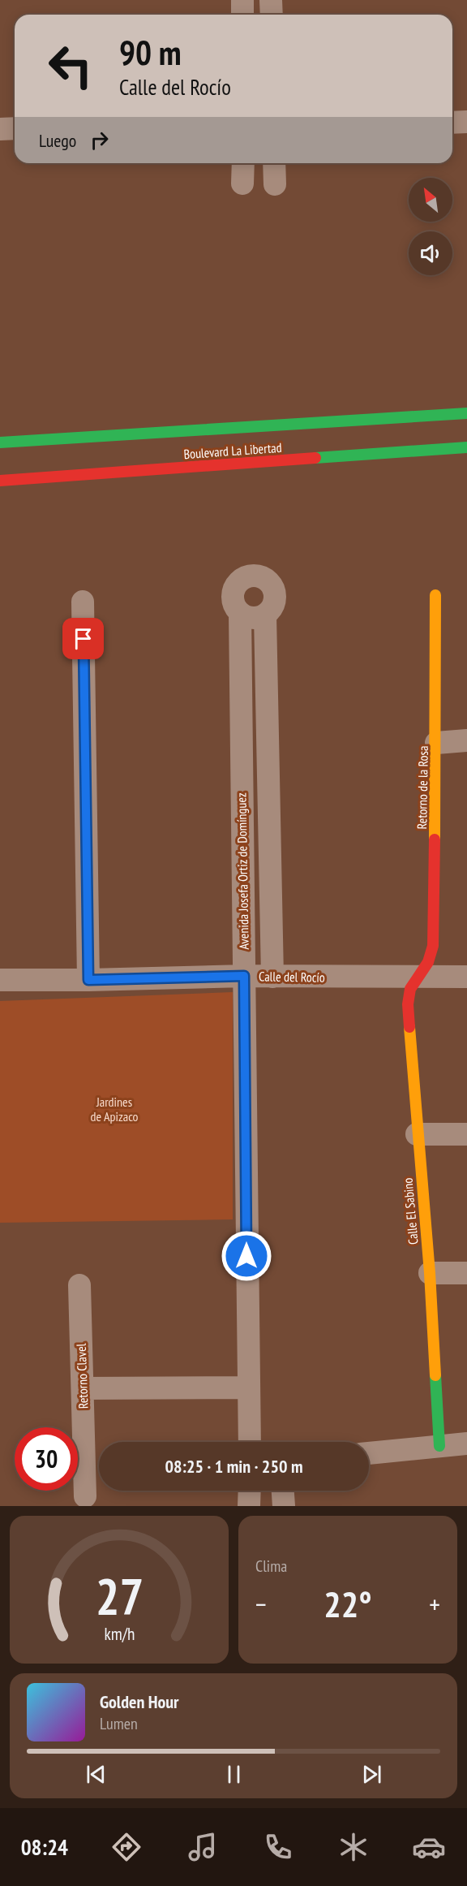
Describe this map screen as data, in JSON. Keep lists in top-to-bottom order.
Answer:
{
  "streets": {
    "main road": ["Boulevard La Libertad", "Retorno de la Rosa", "Calle El Sabino"],
    "street": ["Avenida Josefa Ortiz de Domínguez", "Calle del Rocío", "Retorno Clavel"]
  },
  "crossings": [
    ["Retorno de la Rosa", "Calle del Rocío"],
    ["Retorno de la Rosa", "Calle El Sabino"],
    ["Avenida Josefa Ortiz de Domínguez", "Calle del Rocío"],
    ["Calle del Rocío", "Calle El Sabino"]
  ],
  "parks": ["Jardines de Apizaco"],
  "north": "top left",
  "page": {
    "turn": ["90 m", "Calle del Rocío"],
    "then": "Luego",
    "limit": "30",
    "trip": "08:25 · 1 min · 250 m",
    "tile": "Clima",
    "heat": ["−", "22°", "+"],
    "song": ["Golden Hour", "Lumen"],
    "tabs": "08:24",
    "gauge": ["27", "km/h"]
  }
}
